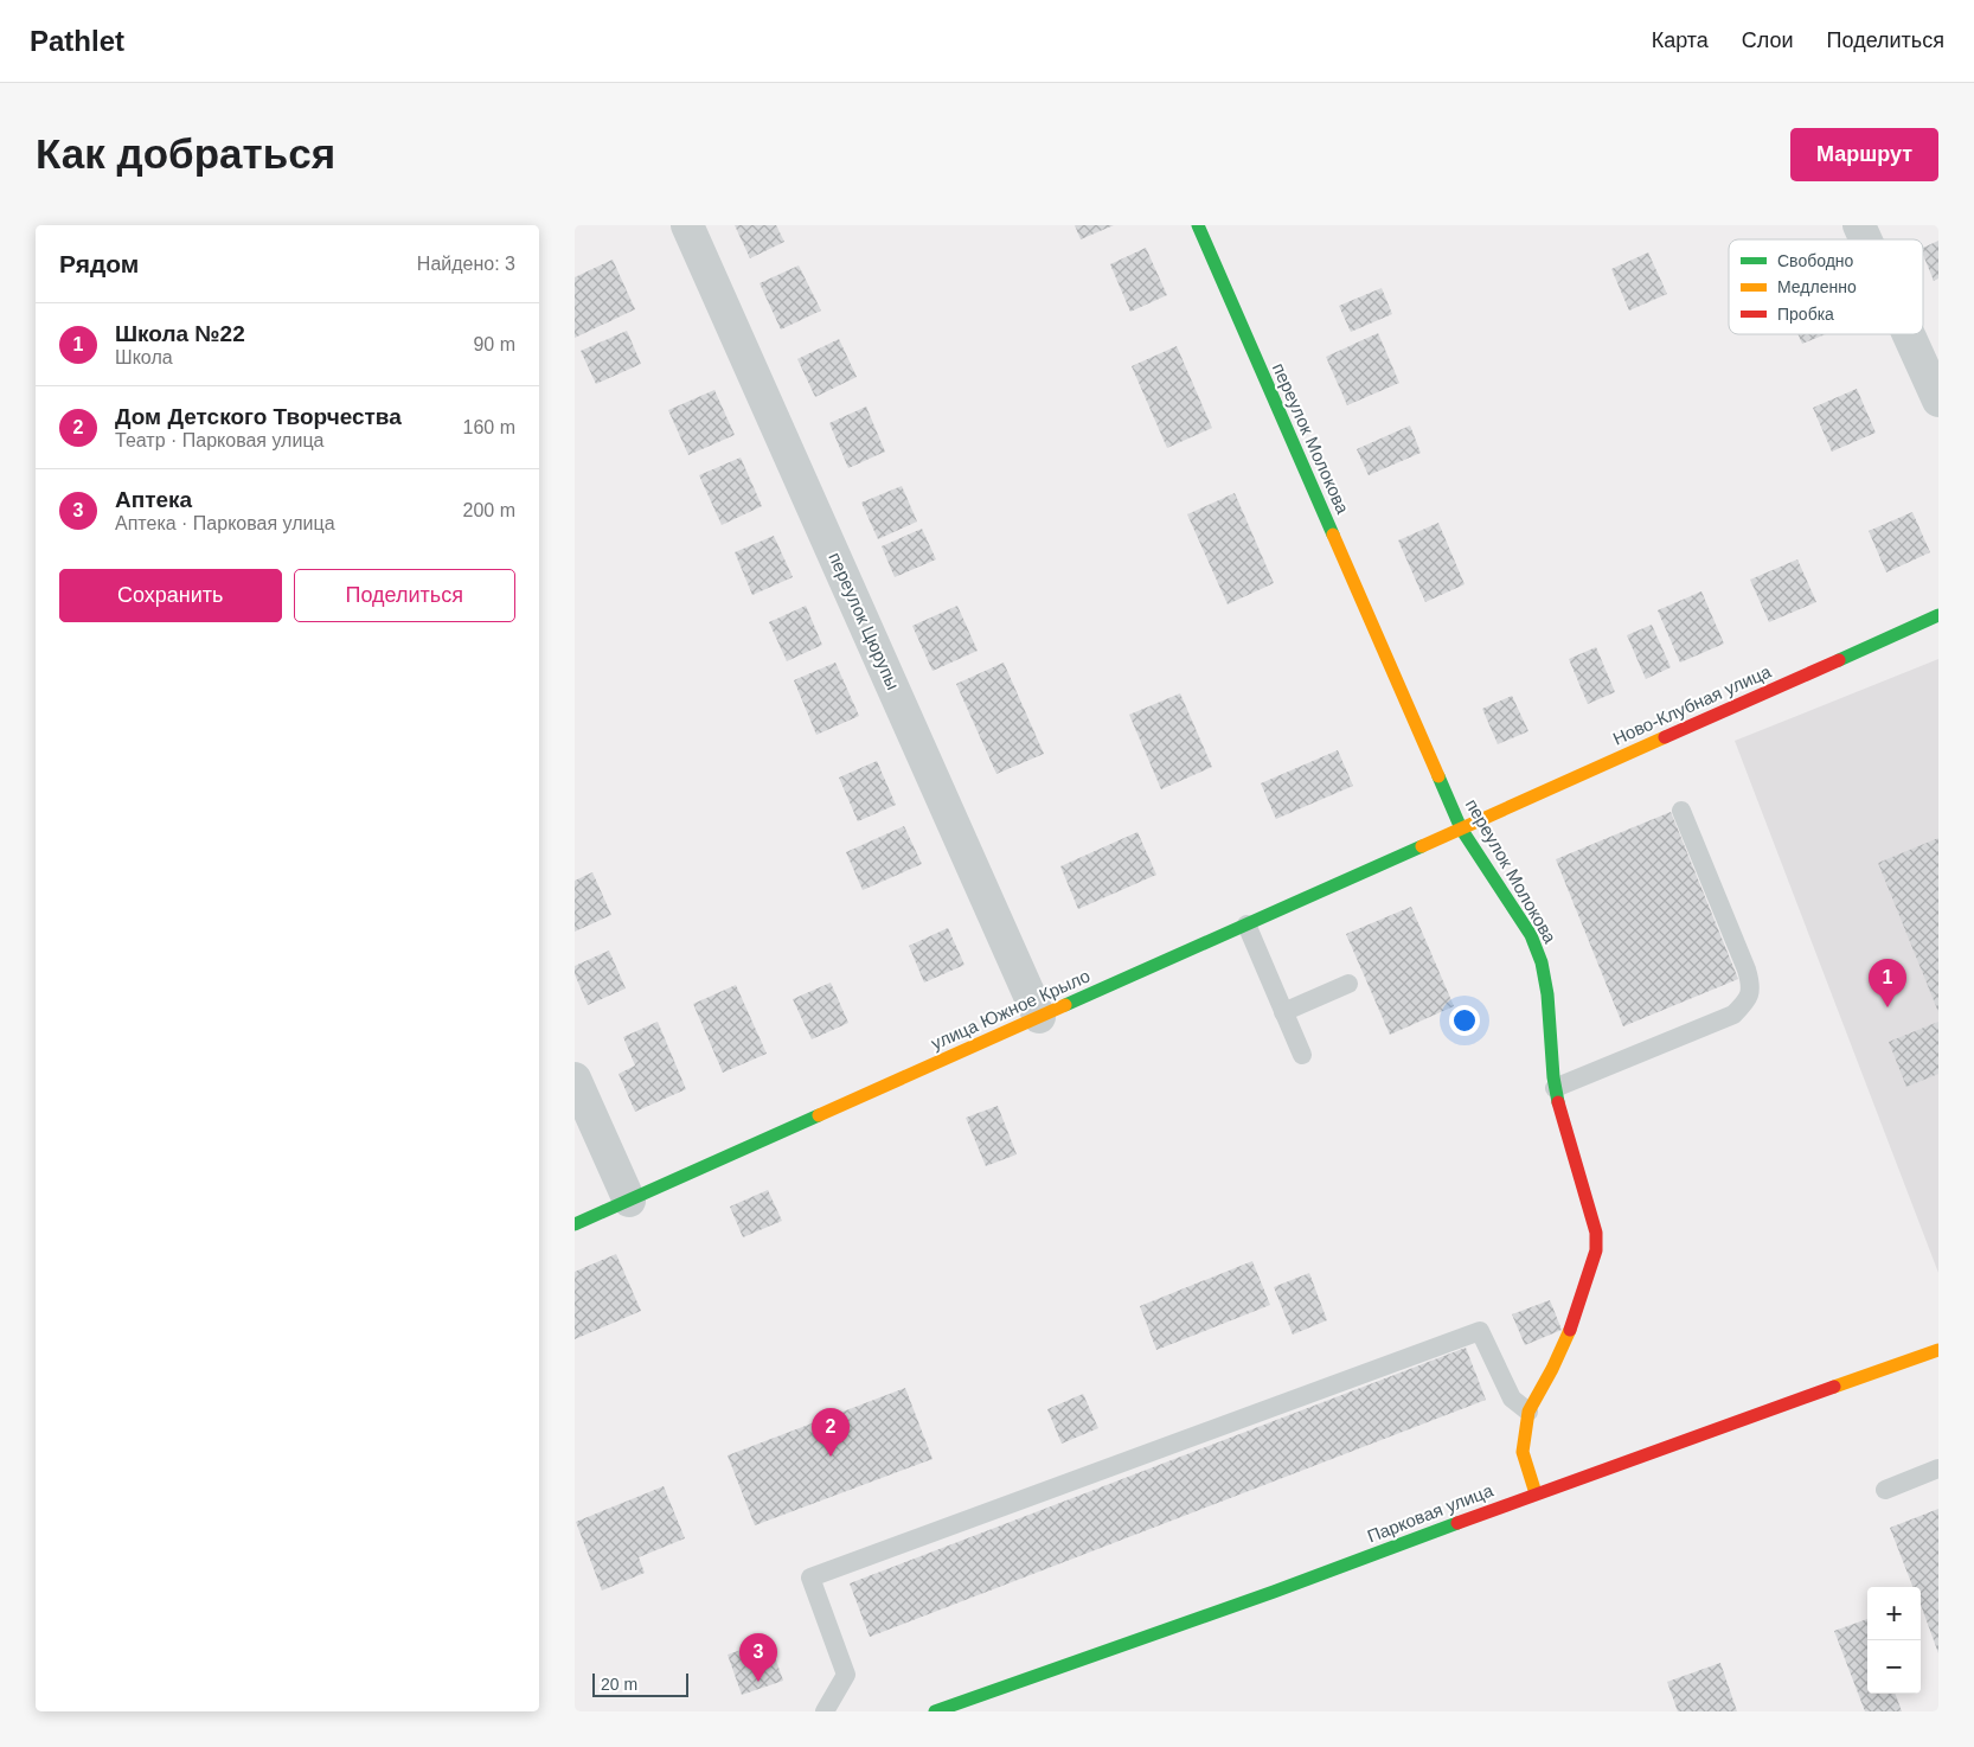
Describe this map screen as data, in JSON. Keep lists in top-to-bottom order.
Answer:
{
  "streets": {
    "street": [
      "переулок Молокова",
      "переулок Цюрупы",
      "Ново-Клубная улица",
      "улица Южное Крыло",
      "Парковая улица"
    ]
  },
  "crossings": [
    ["переулок Молокова", "Ново-Клубная улица"],
    ["переулок Молокова", "улица Южное Крыло"],
    ["переулок Молокова", "Парковая улица"],
    ["переулок Цюрупы", "улица Южное Крыло"],
    ["Ново-Клубная улица", "улица Южное Крыло"]
  ],
  "legend": ["Свободно", "Медленно", "Пробка"],
  "scale_bar": "20 m",
  "page": {
    "header": "Pathlet",
    "nav": ["Карта", "Слои", "Поделиться"],
    "buttons": [
      "Маршрут",
      ["Сохранить", "Поделиться"]
    ],
    "title": "Как добраться",
    "heading": ["Рядом", "Найдено: 3"],
    "list": [
      {
        "mark": "1",
        "name": "Школа №22",
        "note": "Школа",
        "value": "90 m"
      },
      {
        "mark": "2",
        "name": "Дом Детского Творчества",
        "note": "Театр · Парковая улица",
        "value": "160 m"
      },
      {
        "mark": "3",
        "name": "Аптека",
        "note": "Аптека · Парковая улица",
        "value": "200 m"
      }
    ],
    "pins": ["1", "2", "3"],
    "map_buttons": ["+", "−"],
    "scale": "20 m"
  }
}
